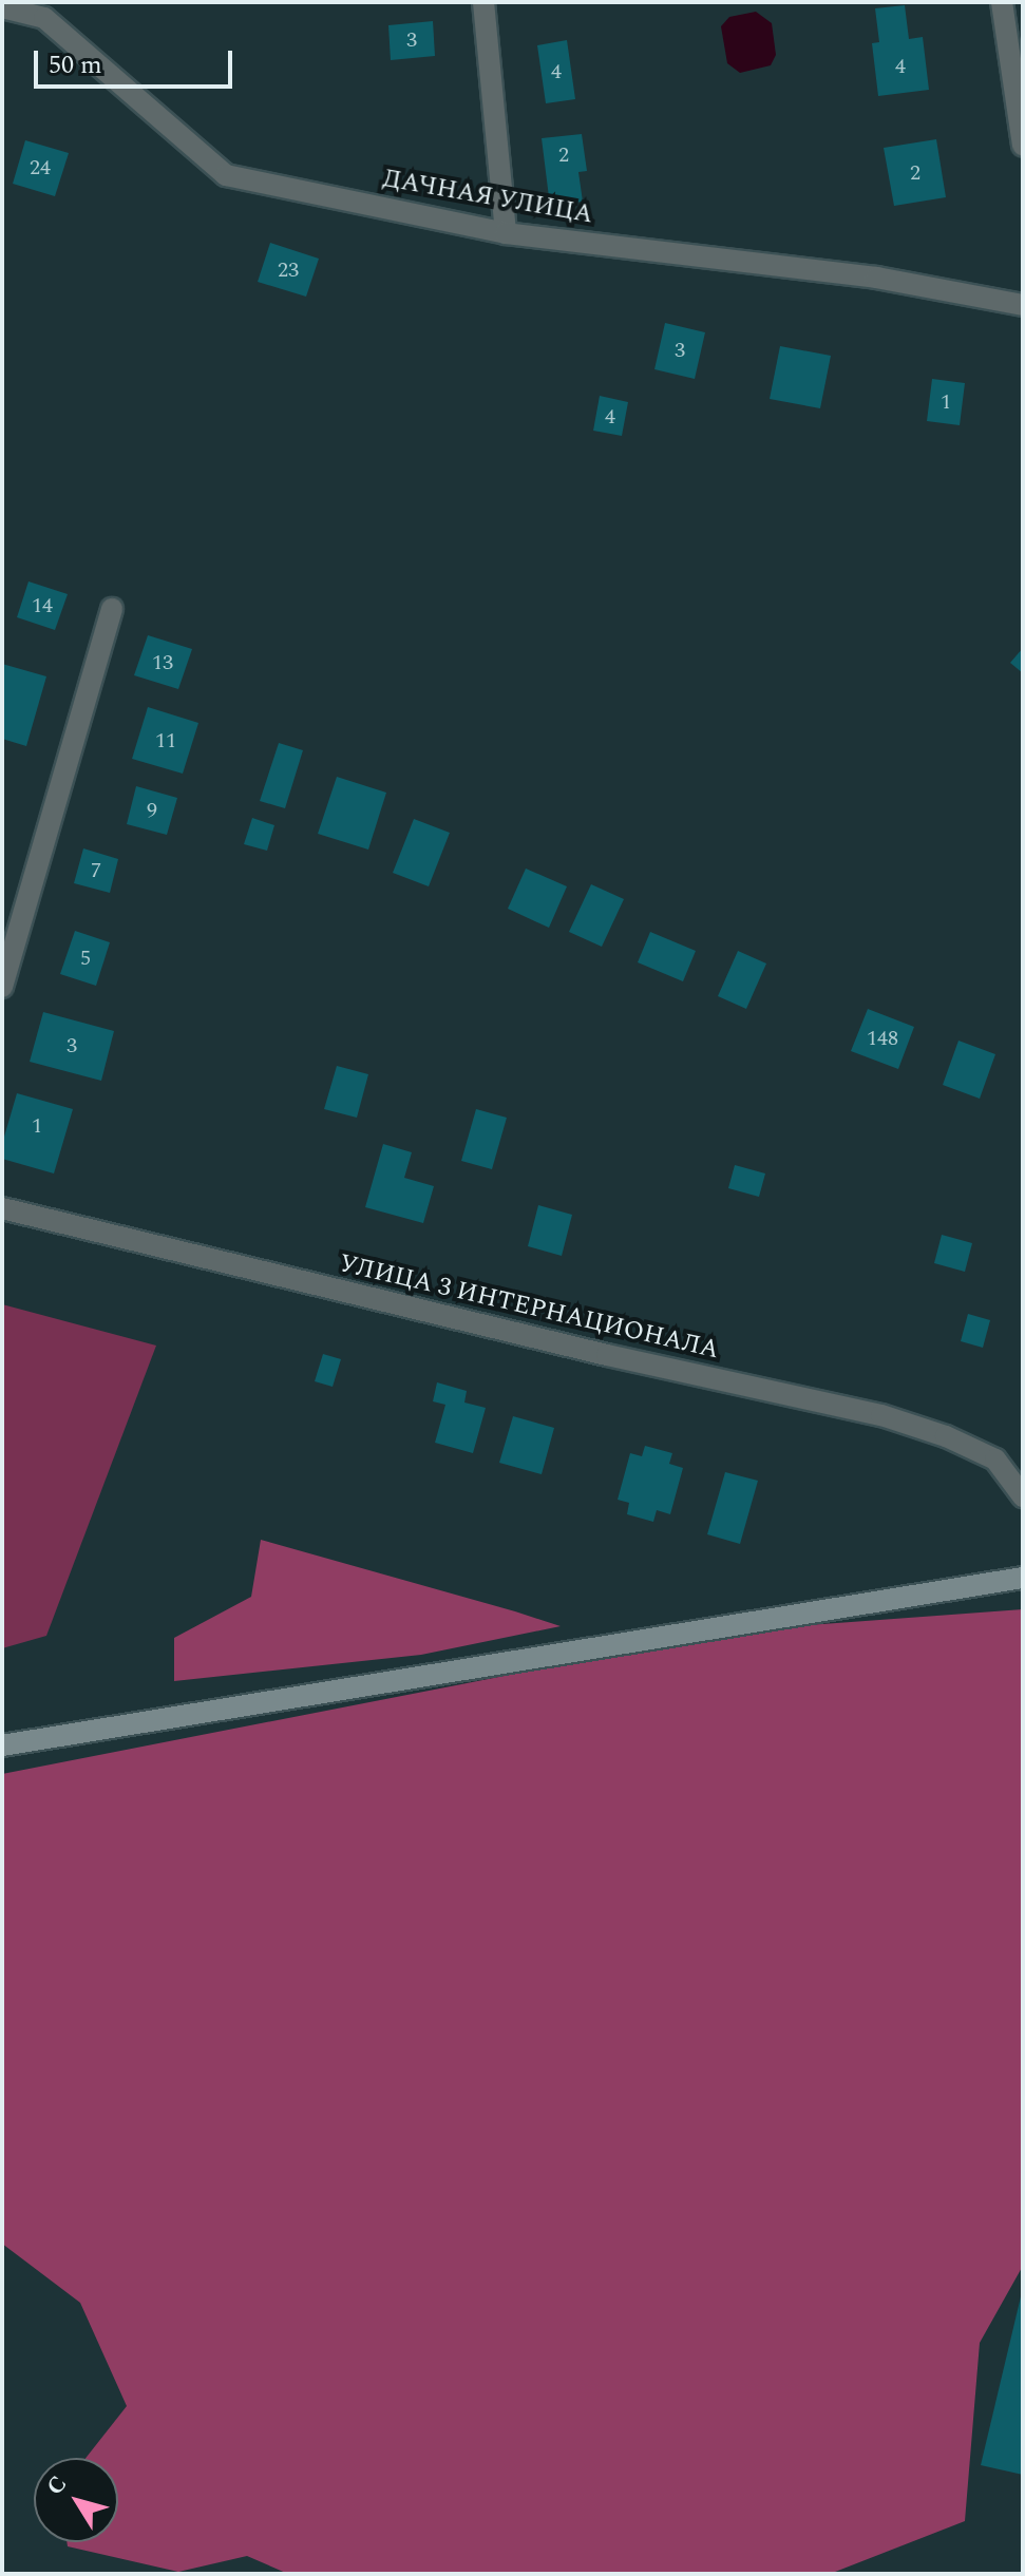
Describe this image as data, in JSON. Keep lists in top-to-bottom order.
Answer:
{
  "streets": {
    "street": ["ДАЧНАЯ УЛИЦА", "УЛИЦА 3 ИНТЕРНАЦИОНАЛА"]
  },
  "house_numbers": [
    "3",
    "4",
    "4",
    "2",
    "24",
    "2",
    "23",
    "3",
    "1",
    "4",
    "14",
    "13",
    "11",
    "9",
    "7",
    "5",
    "148",
    "3",
    "1"
  ],
  "scale_bar": "50 m",
  "north": "top left"
}
